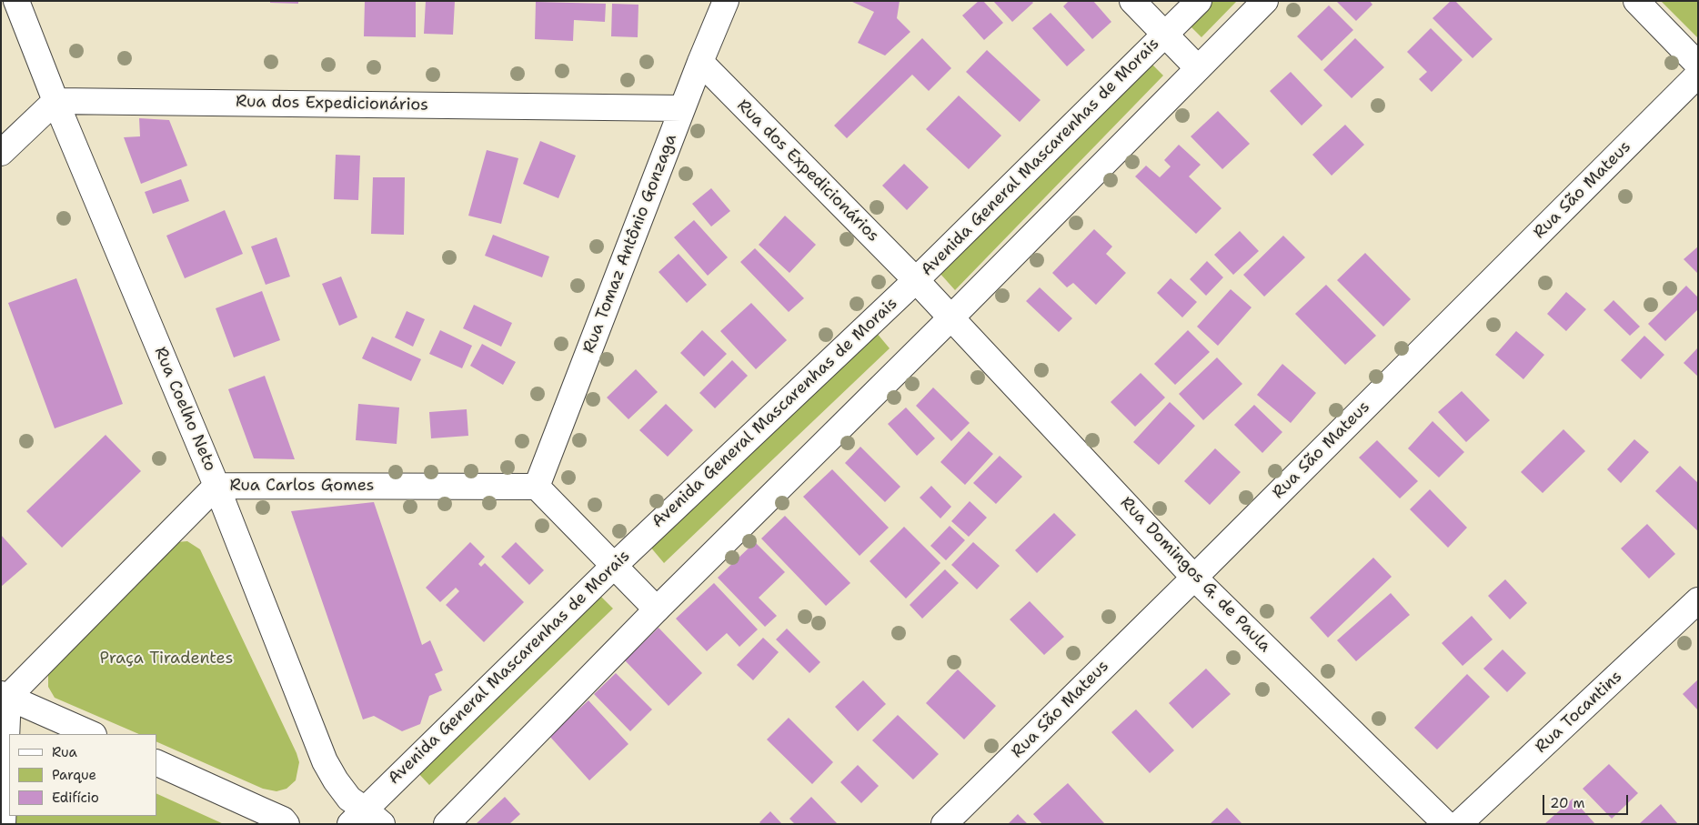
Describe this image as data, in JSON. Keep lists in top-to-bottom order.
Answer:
{
  "streets": {
    "street": [
      "Rua dos Expedicionários",
      "Avenida General Mascarenhas de Morais",
      "Rua São Mateus",
      "Rua Tomaz Antônio Gonzaga",
      "Rua Coelho Neto",
      "Rua Carlos Gomes",
      "Rua Domingos G. de Paula",
      "Rua Tocantins"
    ]
  },
  "crossings": [
    ["Rua dos Expedicionários", "Avenida General Mascarenhas de Morais"],
    ["Rua dos Expedicionários", "Rua Tomaz Antônio Gonzaga"],
    ["Rua dos Expedicionários", "Rua Coelho Neto"],
    ["Rua dos Expedicionários", "Rua Domingos G. de Paula"],
    ["Avenida General Mascarenhas de Morais", "Rua Coelho Neto"],
    ["Rua São Mateus", "Rua Domingos G. de Paula"],
    ["Rua Tomaz Antônio Gonzaga", "Rua Carlos Gomes"],
    ["Rua Coelho Neto", "Rua Carlos Gomes"]
  ],
  "parks": ["Praça Tiradentes"],
  "legend": ["Rua", "Parque", "Edifício"],
  "scale_bar": "20 m"
}
